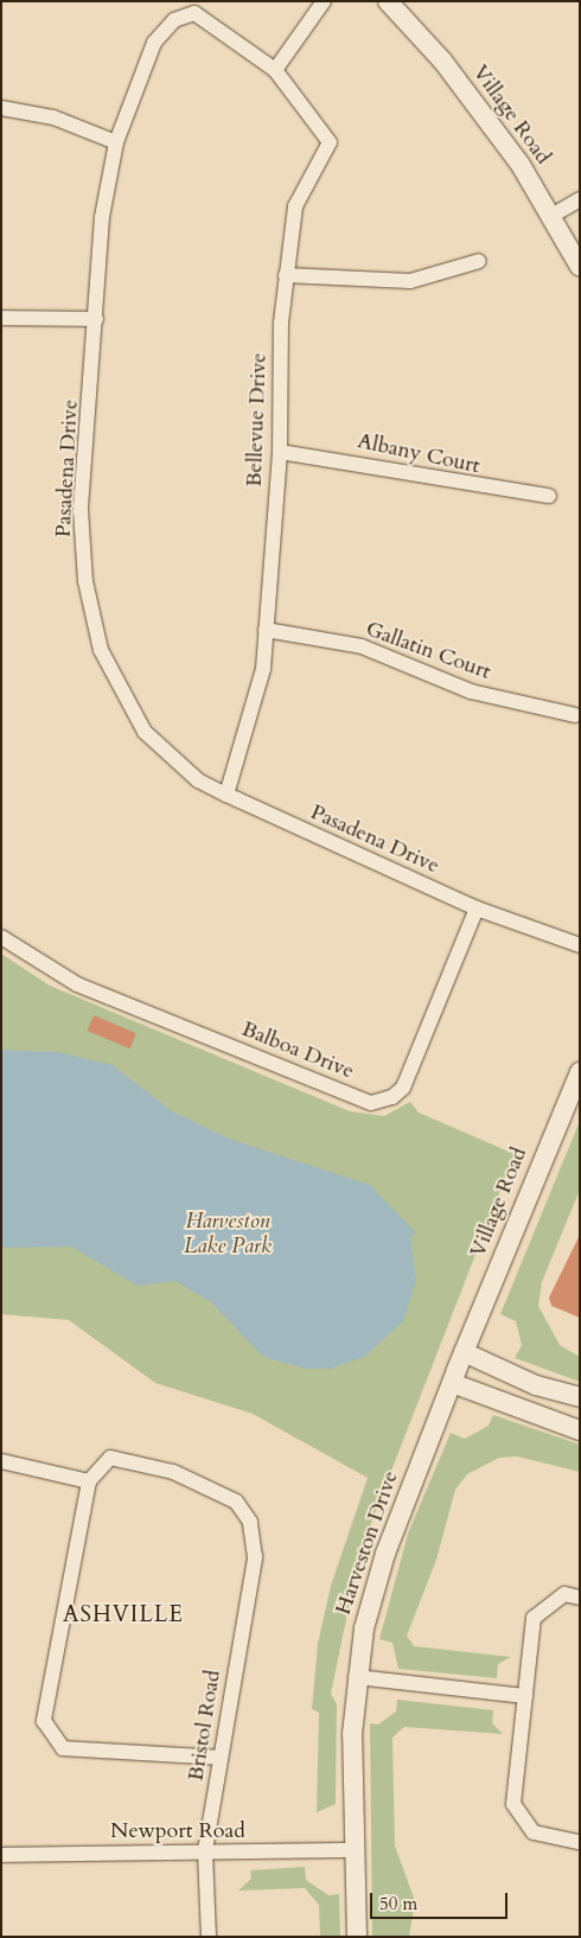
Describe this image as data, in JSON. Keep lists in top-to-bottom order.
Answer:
{
  "streets": {
    "street": [
      "Village Road",
      "Bellevue Drive",
      "Albany Court",
      "Pasadena Drive",
      "Gallatin Court",
      "Balboa Drive",
      "Harveston Drive",
      "Bristol Road",
      "Newport Road"
    ]
  },
  "crossings": [
    ["Village Road", "Harveston Drive"],
    ["Bellevue Drive", "Albany Court"],
    ["Bellevue Drive", "Pasadena Drive"],
    ["Bellevue Drive", "Gallatin Court"],
    ["Pasadena Drive", "Balboa Drive"],
    ["Harveston Drive", "Newport Road"],
    ["Bristol Road", "Newport Road"]
  ],
  "districts": ["ASHVILLE"],
  "parks": ["Harveston Lake Park"],
  "scale_bar": "50 m"
}
